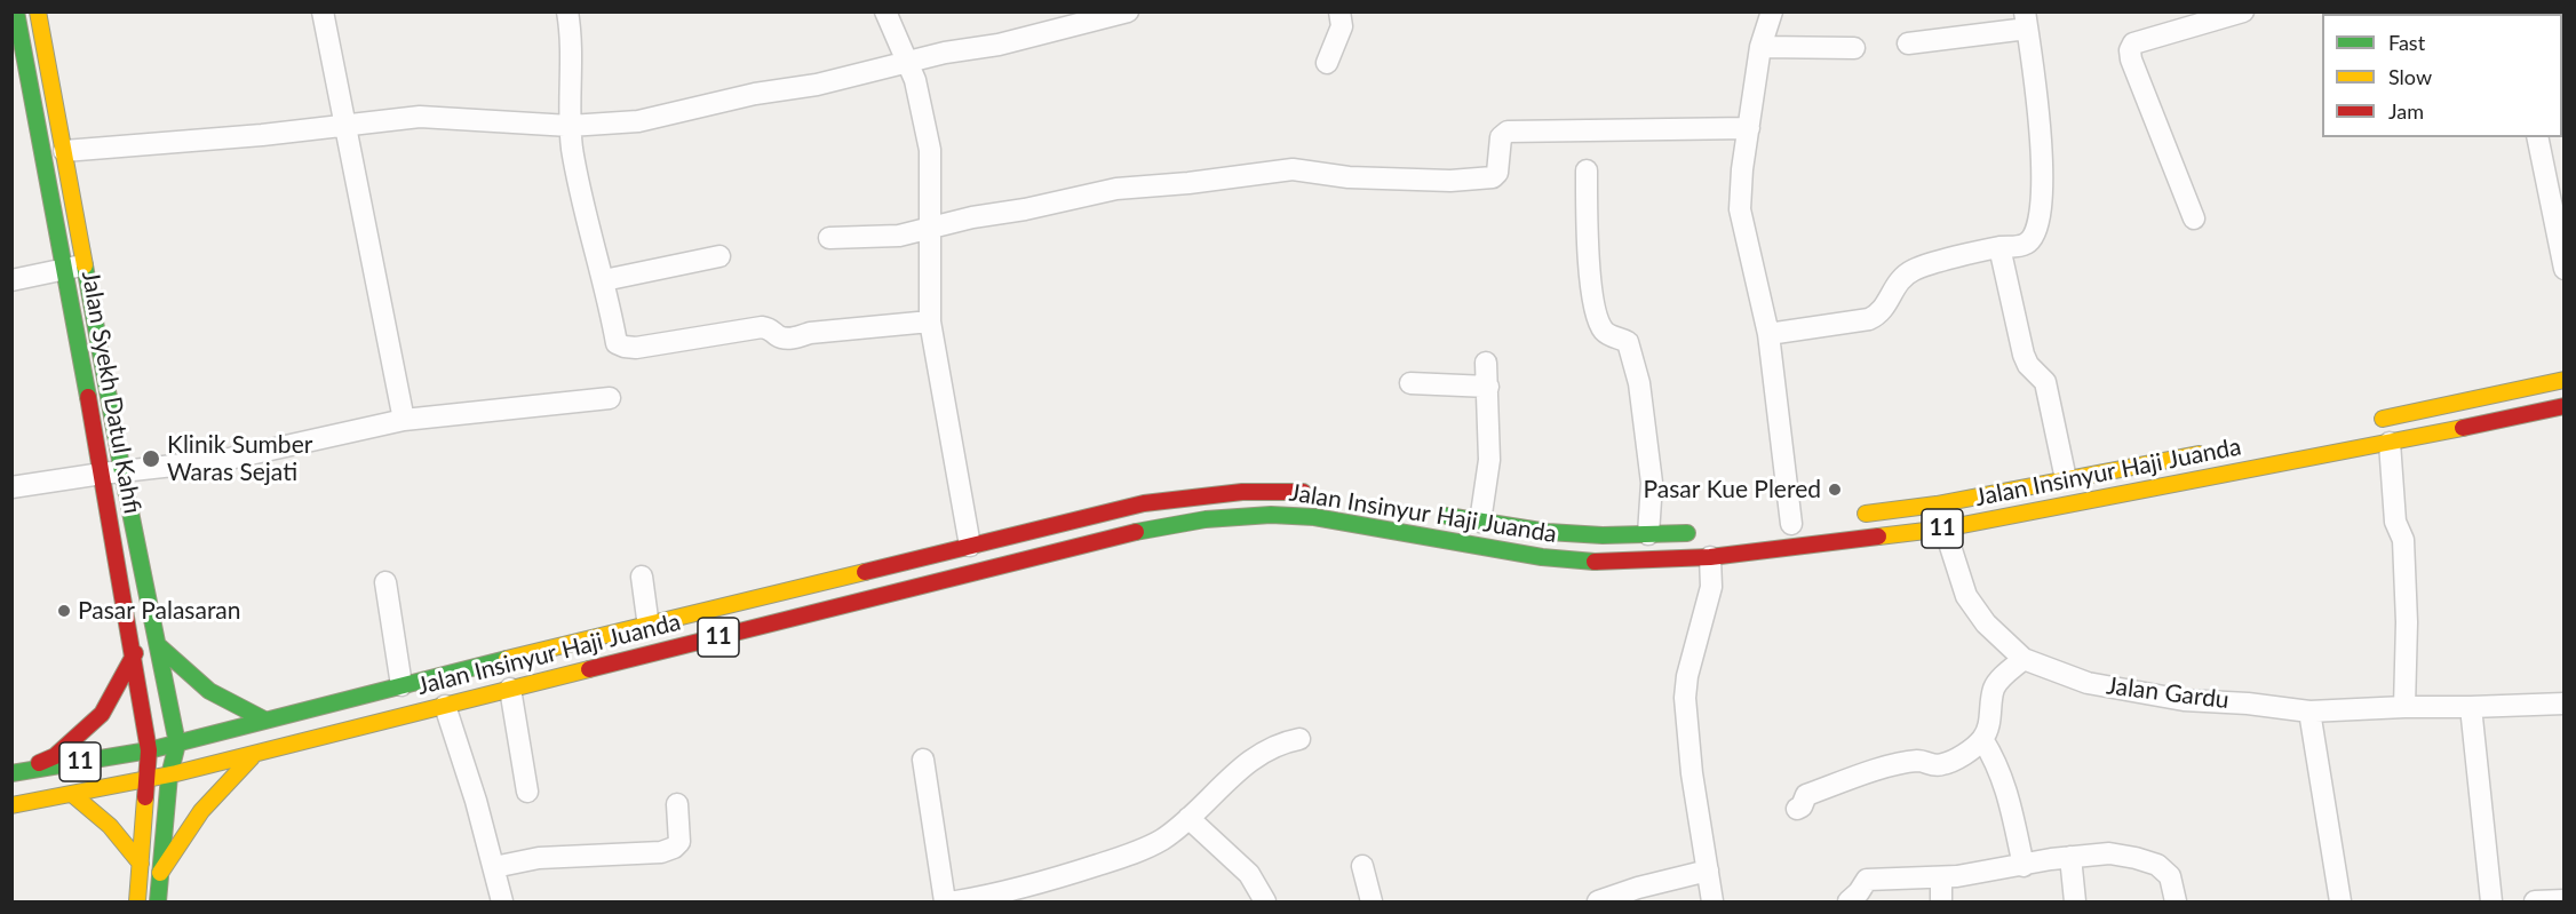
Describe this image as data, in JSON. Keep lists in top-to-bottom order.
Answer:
{
  "streets": {
    "main road": ["Jalan Syekh Datul Kahfi", "Jalan Insinyur Haji Juanda", "11"],
    "street": ["Jalan Gardu"]
  },
  "crossings": [
    ["Jalan Syekh Datul Kahfi", "Jalan Insinyur Haji Juanda"],
    ["Jalan Syekh Datul Kahfi", "11"],
    ["Jalan Insinyur Haji Juanda", "11"],
    ["Jalan Insinyur Haji Juanda", "Jalan Gardu"]
  ],
  "places": ["Klinik Sumber Waras Sejati", "Pasar Kue Plered", "Pasar Palasaran"],
  "legend": ["Fast", "Slow", "Jam"]
}
